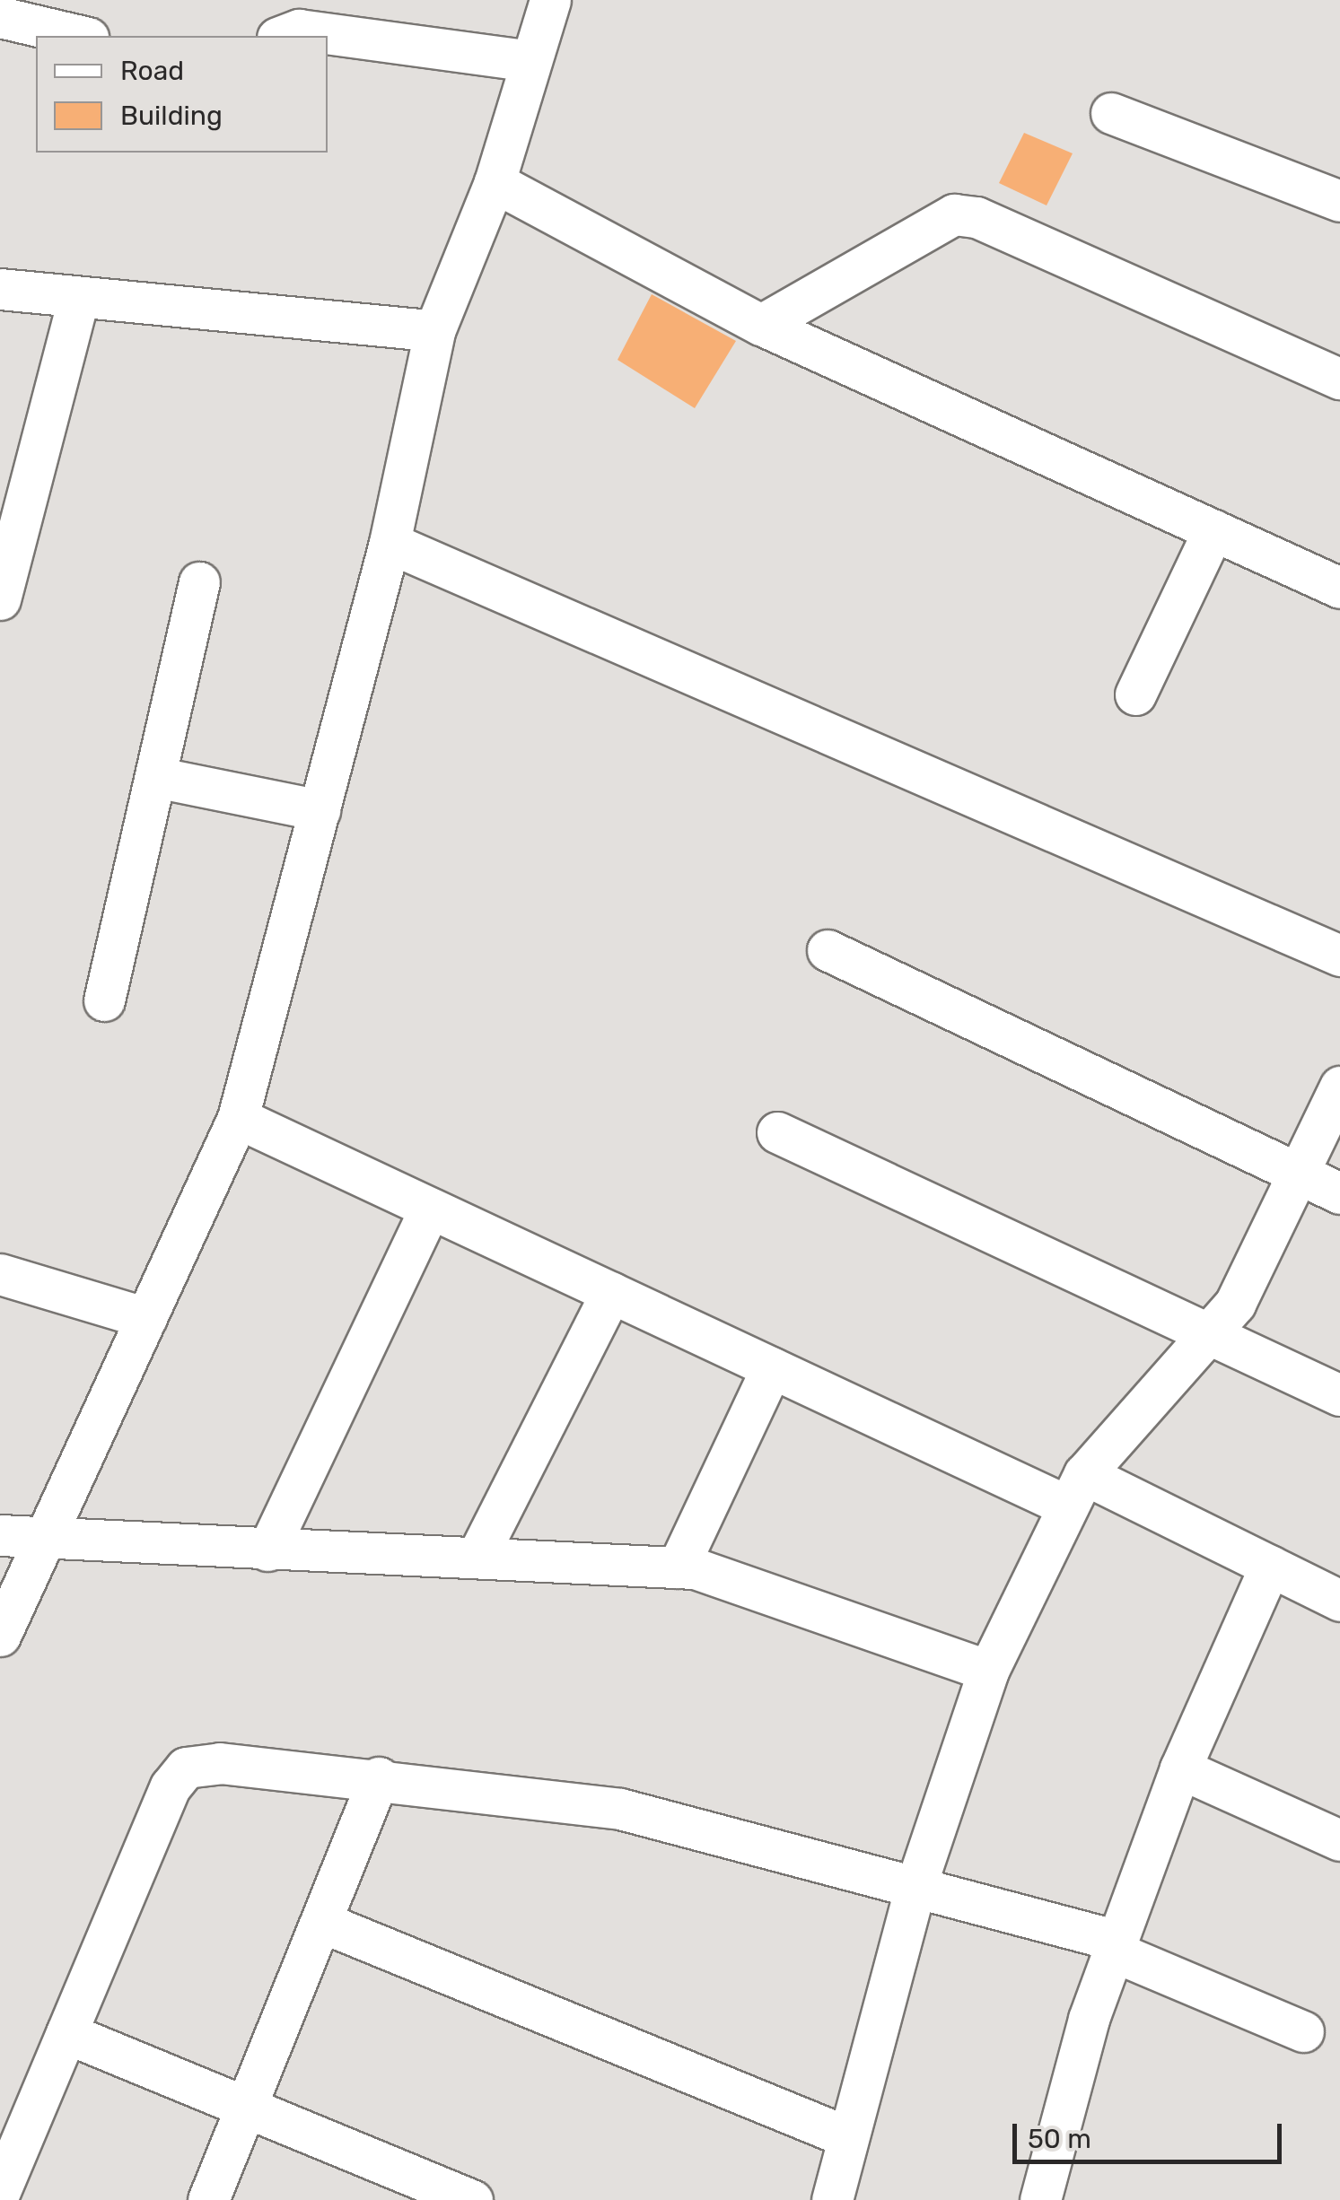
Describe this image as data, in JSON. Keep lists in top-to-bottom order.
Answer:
{
  "legend": ["Road", "Building"],
  "scale_bar": "50 m"
}
